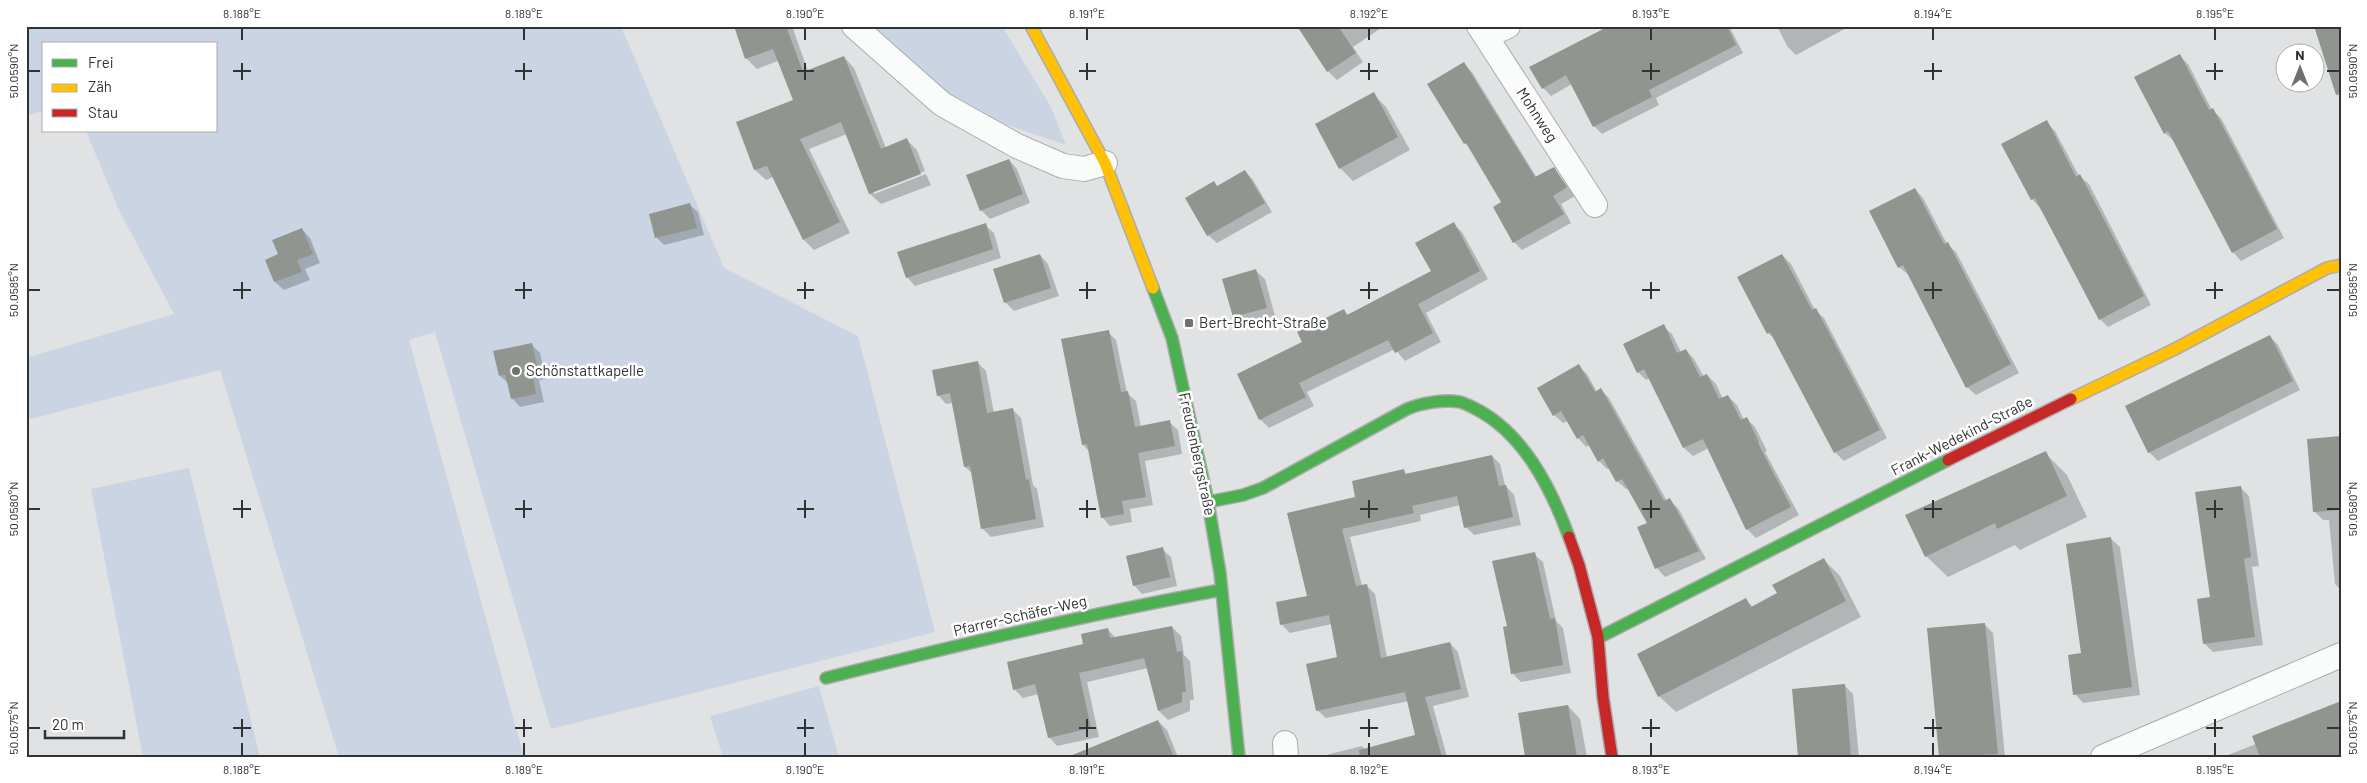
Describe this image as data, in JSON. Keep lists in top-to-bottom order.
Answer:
{
  "streets": {
    "street": [
      "Mohnweg",
      "Frank-Wedekind-Straße",
      "Freudenbergstraße",
      "Pfarrer-Schäfer-Weg"
    ]
  },
  "crossings": [
    ["Freudenbergstraße", "Pfarrer-Schäfer-Weg"]
  ],
  "places": {
    "transit": ["Bert-Brecht-Straße"],
    "other": ["Schönstattkapelle"]
  },
  "legend": ["Frei", "Zäh", "Stau"],
  "scale_bar": "20 m",
  "north": "top",
  "coordinates": [
    "8.188°E",
    "8.189°E",
    "8.190°E",
    "8.191°E",
    "8.192°E",
    "8.193°E",
    "8.194°E",
    "8.195°E",
    "50.0590°N",
    "50.0585°N",
    "50.0580°N",
    "50.0575°N"
  ]
}
